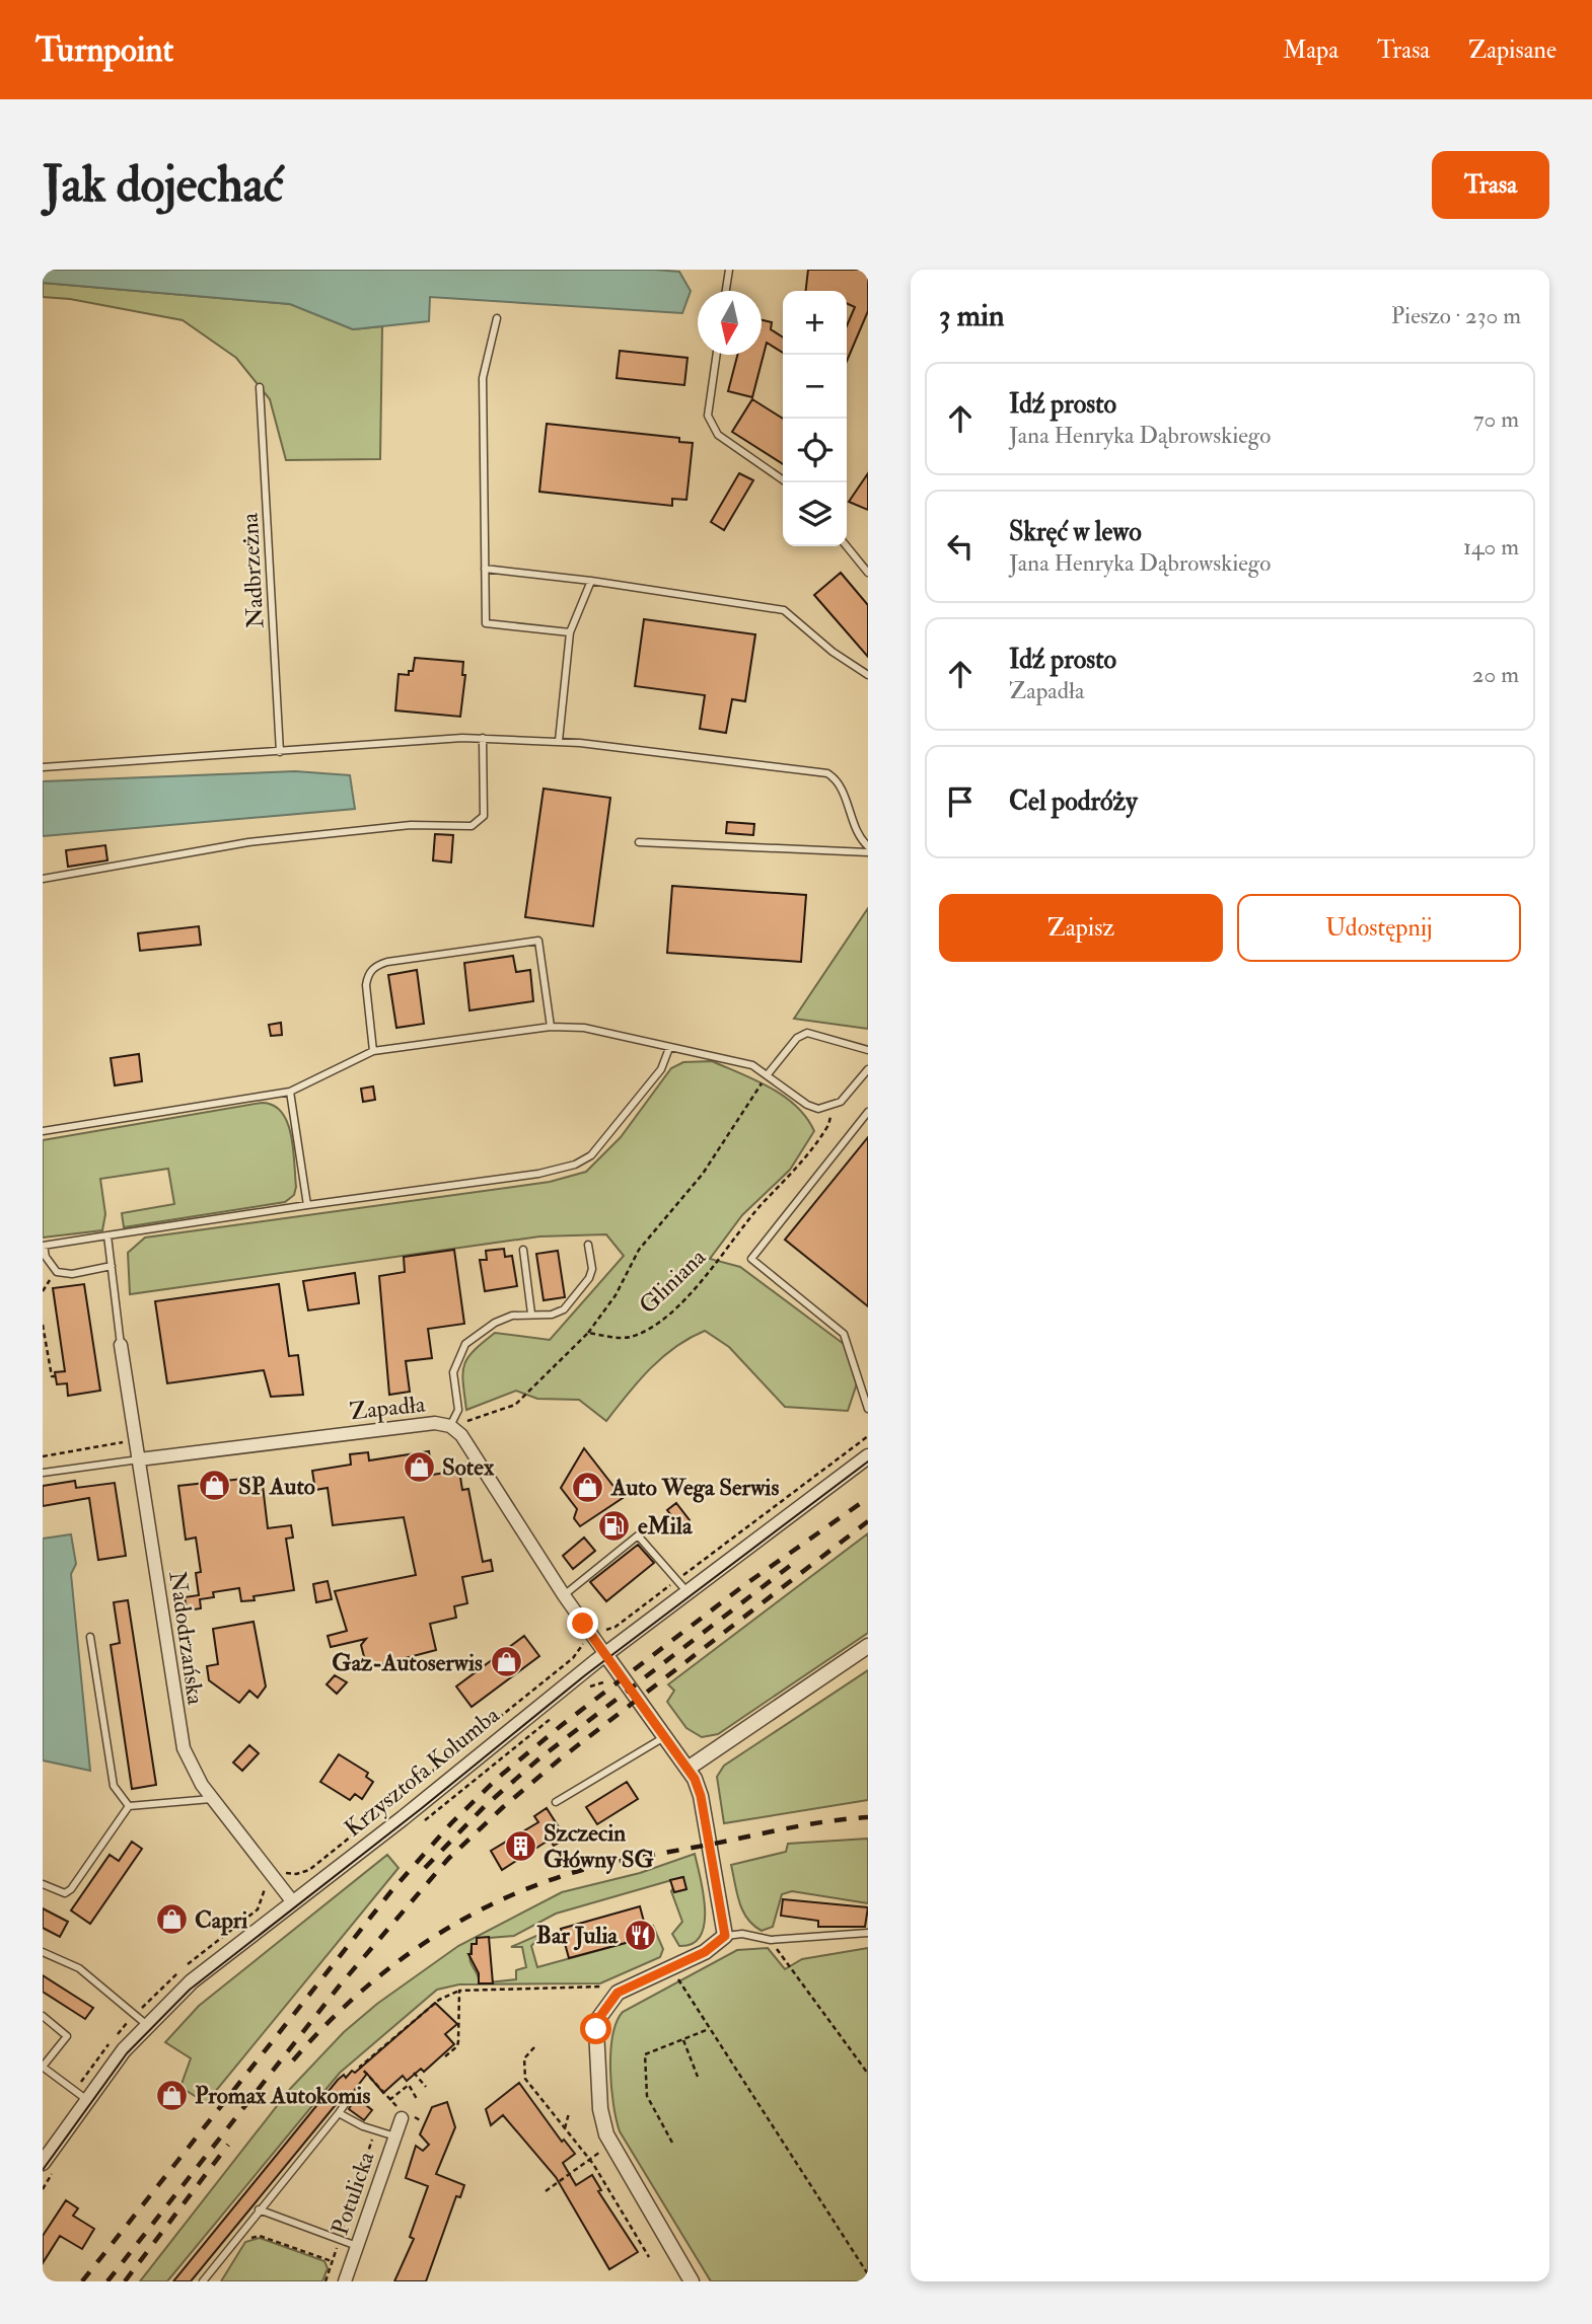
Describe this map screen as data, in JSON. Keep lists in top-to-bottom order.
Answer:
{
  "streets": {
    "street": [
      "Zapadła",
      "Nadodrzańska",
      "Krzysztofa Kolumba",
      "Potulicka"
    ],
    "lane": ["Nadbrzeżna"],
    "path": ["Gliniana"]
  },
  "crossings": [
    ["Zapadła", "Nadodrzańska"],
    ["Zapadła", "Krzysztofa Kolumba"],
    ["Nadodrzańska", "Krzysztofa Kolumba"]
  ],
  "places": {
    "shop": [
      "Sotex",
      "SP Auto",
      "Auto Wega Serwis",
      "Gaz-Autoserwis",
      "Capri",
      "Promax Autokomis"
    ],
    "fuel station": ["eMila"],
    "building": ["Szczecin Główny SG"],
    "restaurant": ["Bar Julia"]
  },
  "north": "bottom",
  "page": {
    "header": "Turnpoint",
    "nav": ["Mapa", "Trasa", "Zapisane"],
    "buttons": [
      "Trasa",
      ["Zapisz", "Udostępnij"]
    ],
    "title": "Jak dojechać",
    "heading": ["3 min", "Pieszo · 230 m"],
    "map_buttons": ["+", "−"],
    "list": [
      ["Idź prosto", "Jana Henryka Dąbrowskiego", "70 m"],
      ["Skręć w lewo", "Jana Henryka Dąbrowskiego", "140 m"],
      ["Idź prosto", "Zapadła", "20 m"],
      "Cel podróży"
    ]
  }
}
